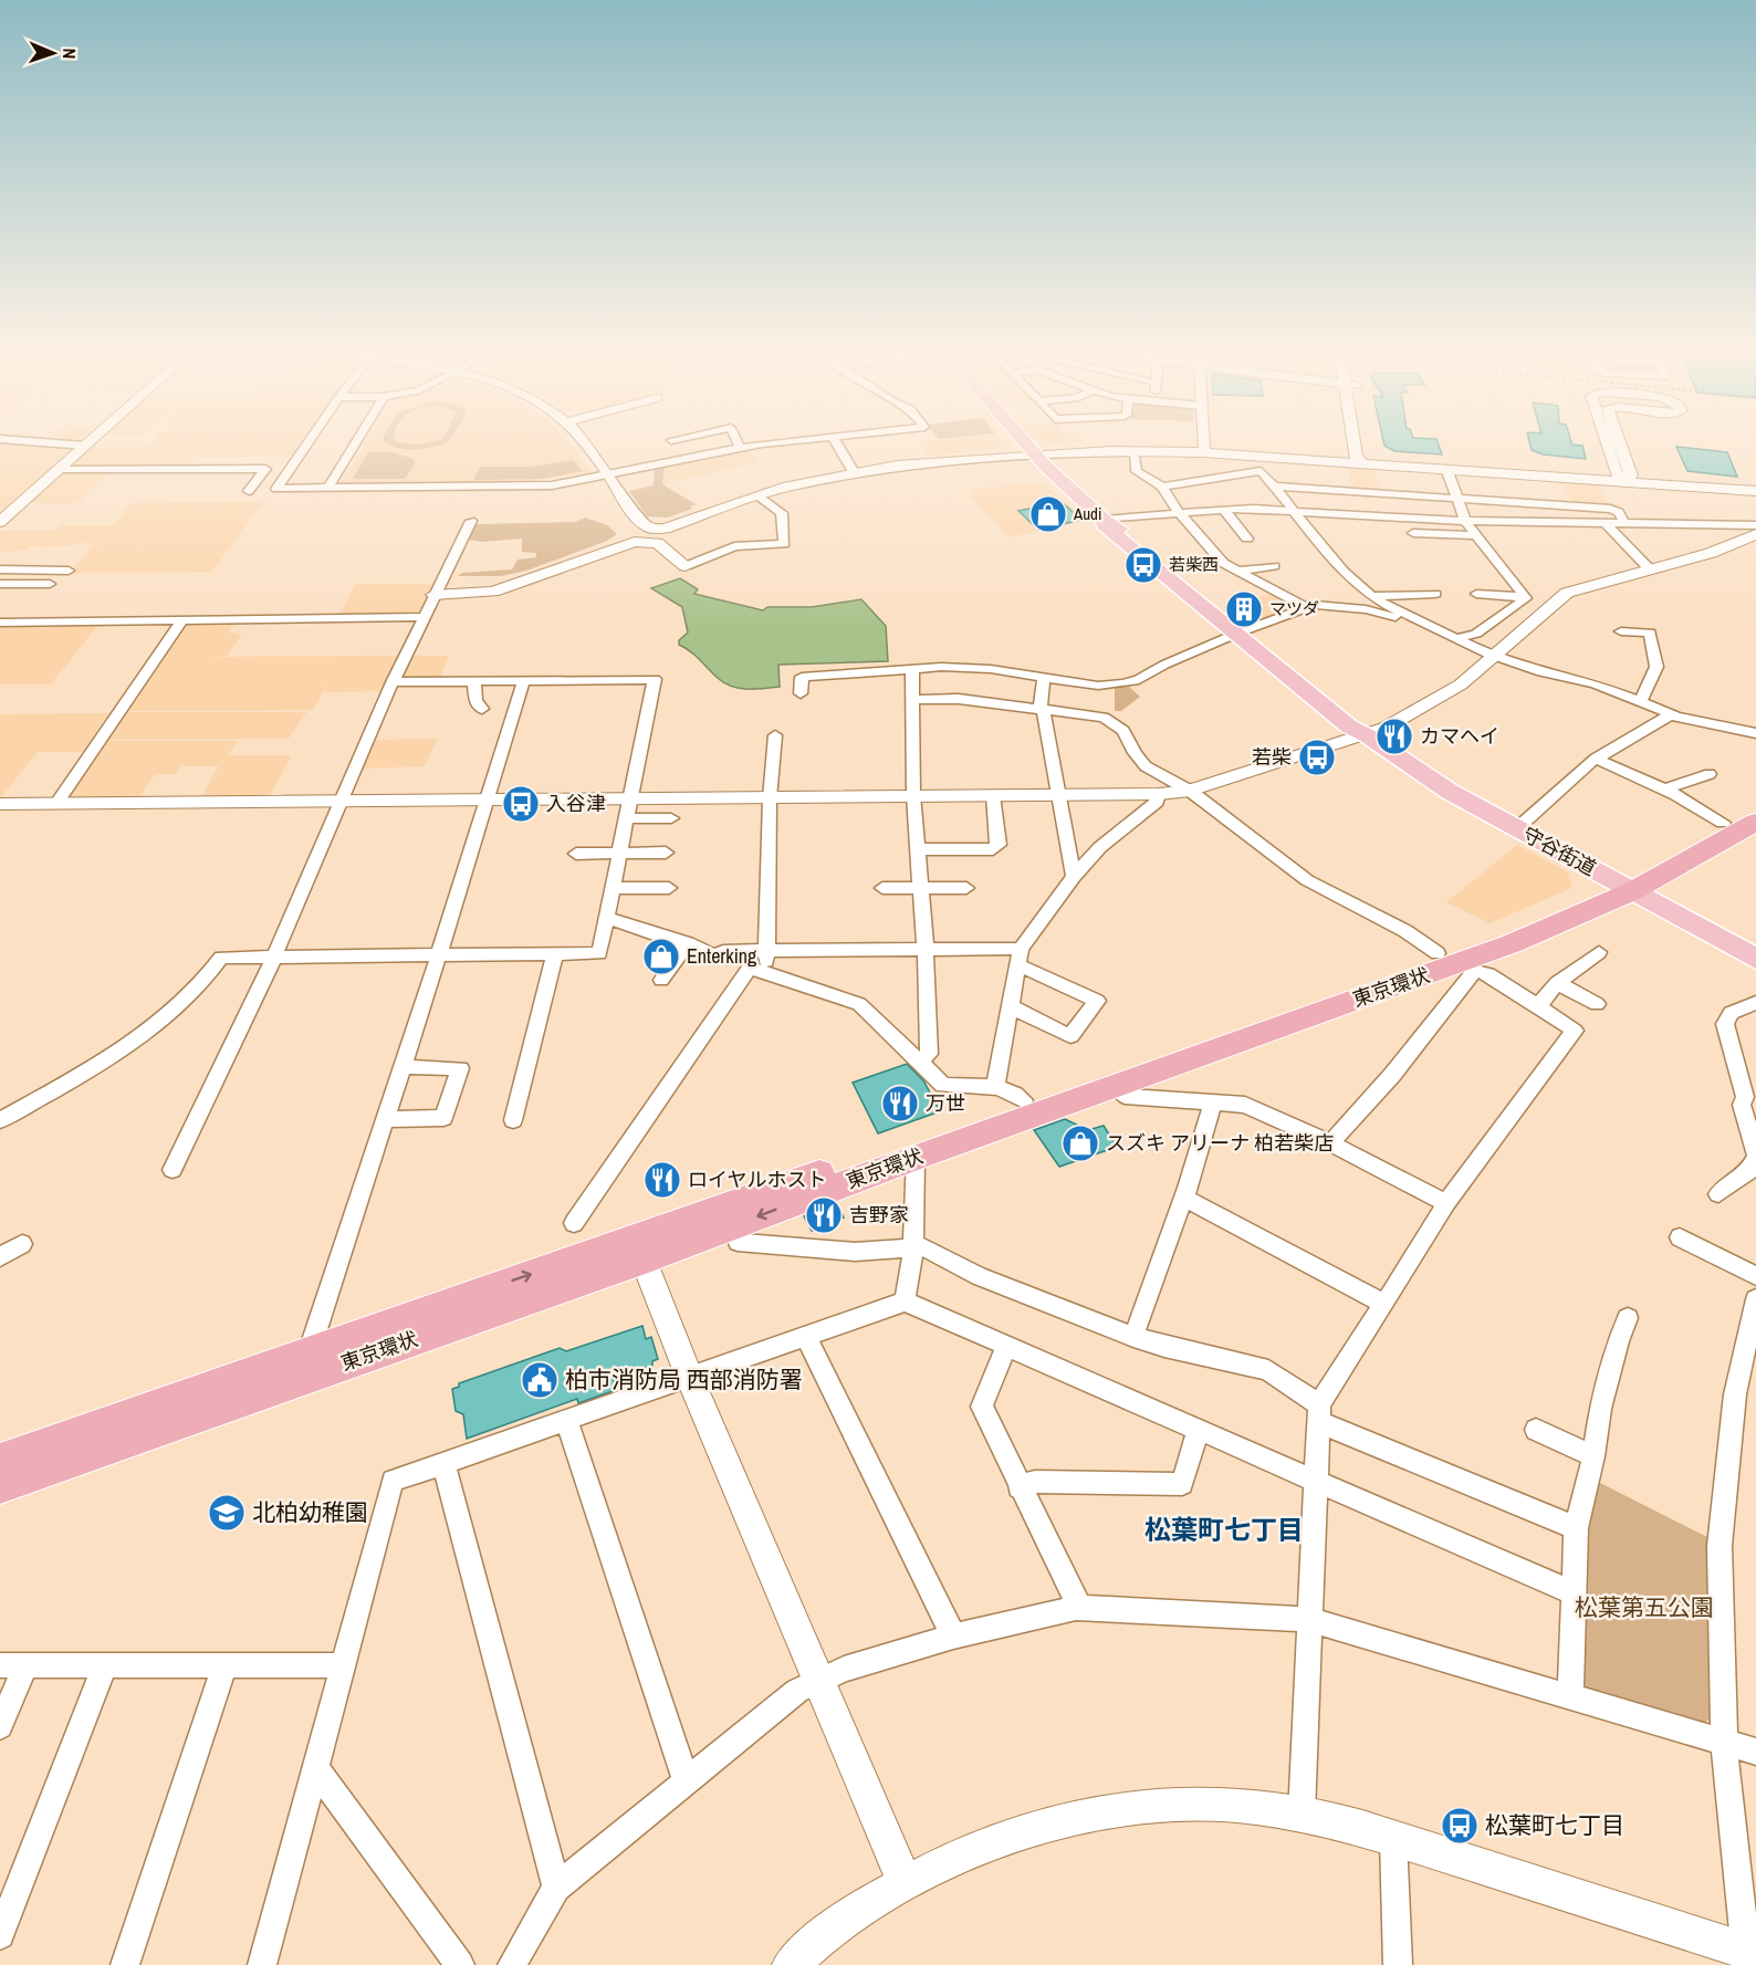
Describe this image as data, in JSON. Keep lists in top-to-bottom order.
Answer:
{
  "streets": {
    "highway": ["東京環状"],
    "main road": ["守谷街道"]
  },
  "crossings": [
    ["守谷街道", "東京環状"]
  ],
  "districts": ["松葉町七丁目"],
  "parks": ["松葉第五公園"],
  "places": {
    "shop": ["Audi", "Enterking", "スズキ アリーナ 柏若柴店"],
    "bus stop": [
      "若柴西",
      "若柴",
      "入谷津",
      "松葉町七丁目"
    ],
    "building": ["マツダ"],
    "restaurant": [
      "カマヘイ",
      "万世",
      "ロイヤルホスト",
      "吉野家"
    ],
    "public building": ["柏市消防局 西部消防署"],
    "school or university": ["北柏幼稚園"]
  },
  "north": "right"
}
